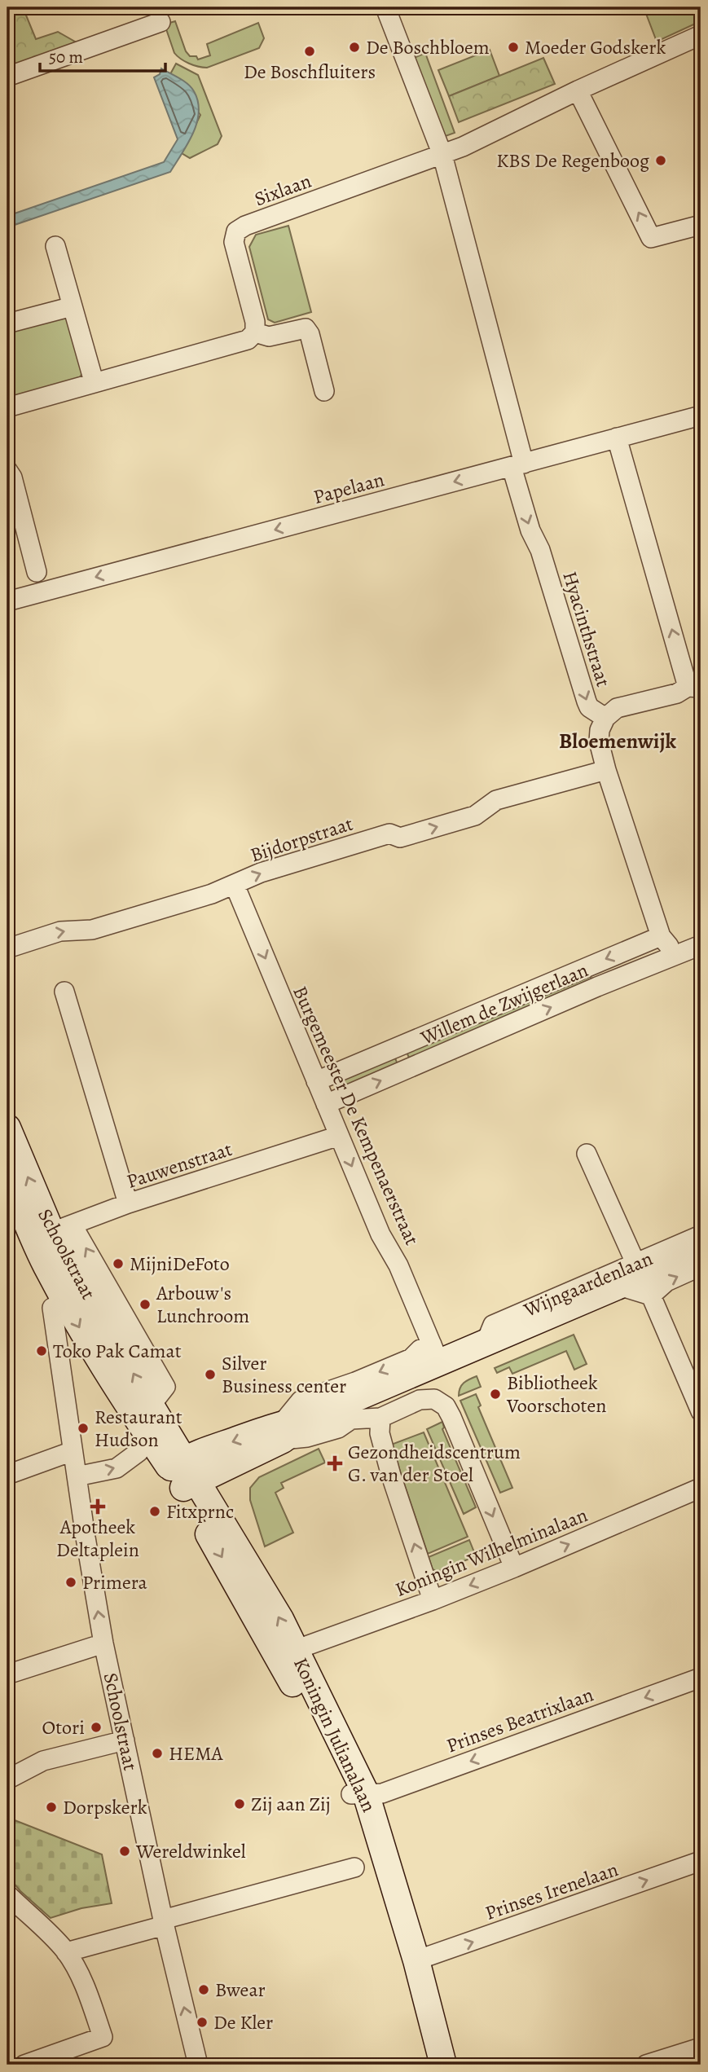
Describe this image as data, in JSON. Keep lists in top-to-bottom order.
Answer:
{
  "streets": {
    "main road": ["Schoolstraat", "Wijngaardenlaan", "Koningin Julianalaan"],
    "street": [
      "Sixlaan",
      "Papelaan",
      "Hyacinthstraat",
      "Bijdorpstraat",
      "Willem de Zwijgerlaan",
      "Burgemeester De Kempenaerstraat",
      "Pauwenstraat",
      "Koningin Wilhelminalaan",
      "Prinses Beatrixlaan",
      "Prinses Irenelaan"
    ]
  },
  "crossings": [
    ["Sixlaan", "Hyacinthstraat"],
    ["Papelaan", "Hyacinthstraat"],
    ["Bijdorpstraat", "Burgemeester De Kempenaerstraat"],
    ["Willem de Zwijgerlaan", "Burgemeester De Kempenaerstraat"],
    ["Burgemeester De Kempenaerstraat", "Pauwenstraat"],
    ["Burgemeester De Kempenaerstraat", "Wijngaardenlaan"],
    ["Pauwenstraat", "Schoolstraat"],
    ["Schoolstraat", "Wijngaardenlaan"],
    ["Schoolstraat", "Koningin Julianalaan"],
    ["Wijngaardenlaan", "Koningin Julianalaan"],
    ["Koningin Wilhelminalaan", "Koningin Julianalaan"],
    ["Prinses Beatrixlaan", "Koningin Julianalaan"],
    ["Koningin Julianalaan", "Prinses Irenelaan"]
  ],
  "one_way": [
    "Papelaan",
    "Bijdorpstraat",
    "Burgemeester De Kempenaerstraat",
    "Prinses Beatrixlaan",
    "Prinses Irenelaan"
  ],
  "districts": ["Bloemenwijk"],
  "places": {
    "other": [
      "De Boschbloem",
      "Moeder Godskerk",
      "De Boschfluiters",
      "KBS De Regenboog",
      "MijniDeFoto",
      "Arbouw's Lunchroom",
      "Toko Pak Camat",
      "Silver Business center",
      "Bibliotheek Voorschoten",
      "Restaurant Hudson",
      "Fitxprnc",
      "Primera",
      "Otori",
      "HEMA",
      "Zij aan Zij",
      "Dorpskerk",
      "Wereldwinkel",
      "Bwear",
      "De Kler"
    ],
    "health": ["Gezondheidscentrum G. van der Stoel", "Apotheek Deltaplein"]
  },
  "scale_bar": "50 m"
}
